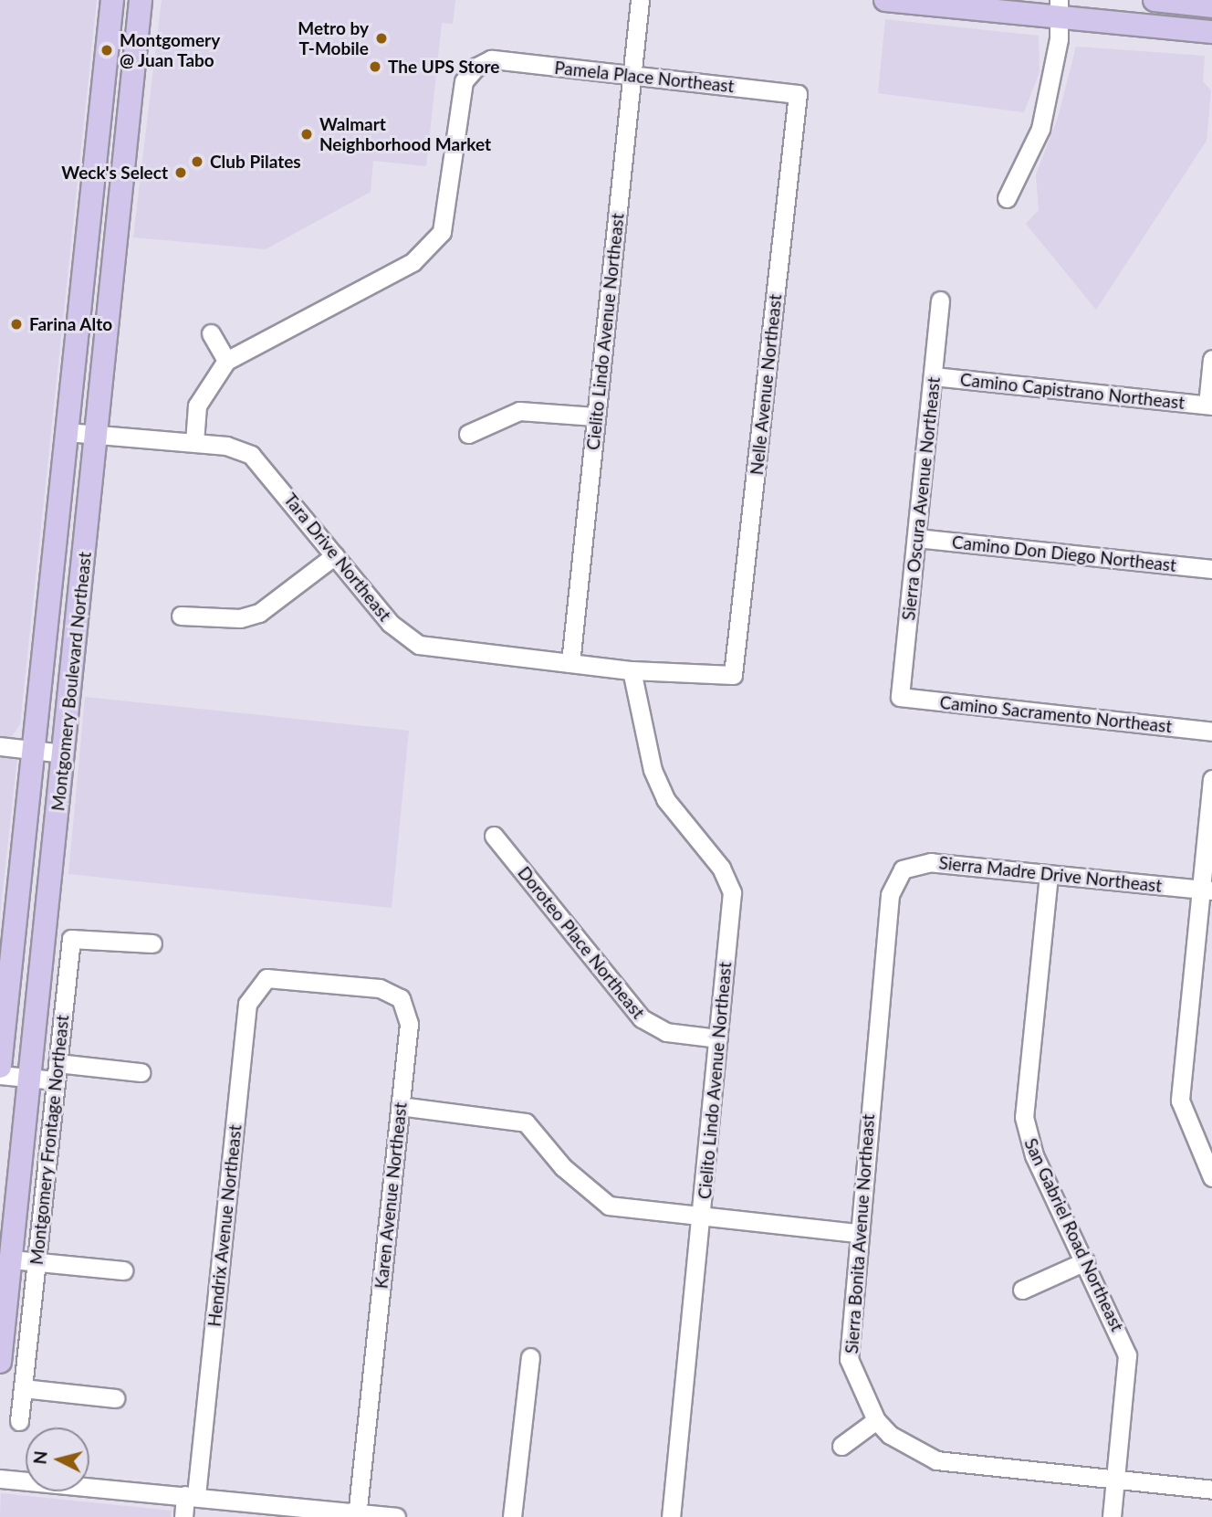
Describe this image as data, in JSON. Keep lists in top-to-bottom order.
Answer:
{
  "streets": {
    "main road": ["Montgomery Boulevard Northeast"],
    "street": [
      "Pamela Place Northeast",
      "Cielito Lindo Avenue Northeast",
      "Nelle Avenue Northeast",
      "Camino Capistrano Northeast",
      "Sierra Oscura Avenue Northeast",
      "Camino Don Diego Northeast",
      "Tara Drive Northeast",
      "Camino Sacramento Northeast",
      "Sierra Madre Drive Northeast",
      "Doroteo Place Northeast",
      "Montgomery Frontage Northeast",
      "Karen Avenue Northeast",
      "Hendrix Avenue Northeast",
      "Sierra Bonita Avenue Northeast",
      "San Gabriel Road Northeast"
    ]
  },
  "crossings": [
    ["Pamela Place Northeast", "Cielito Lindo Avenue Northeast"],
    ["Pamela Place Northeast", "Nelle Avenue Northeast"],
    ["Cielito Lindo Avenue Northeast", "Tara Drive Northeast"],
    ["Cielito Lindo Avenue Northeast", "Doroteo Place Northeast"],
    ["Nelle Avenue Northeast", "Tara Drive Northeast"],
    ["Camino Capistrano Northeast", "Sierra Oscura Avenue Northeast"],
    ["Sierra Oscura Avenue Northeast", "Camino Don Diego Northeast"],
    ["Sierra Oscura Avenue Northeast", "Camino Sacramento Northeast"],
    ["Tara Drive Northeast", "Montgomery Boulevard Northeast"],
    ["Sierra Madre Drive Northeast", "Sierra Bonita Avenue Northeast"],
    ["Sierra Madre Drive Northeast", "San Gabriel Road Northeast"],
    ["Karen Avenue Northeast", "Hendrix Avenue Northeast"],
    ["Sierra Bonita Avenue Northeast", "San Gabriel Road Northeast"]
  ],
  "places": [
    "Metro by T-Mobile",
    "Montgomery @ Juan Tabo",
    "The UPS Store",
    "Walmart Neighborhood Market",
    "Club Pilates",
    "Weck's Select",
    "Farina Alto"
  ],
  "north": "left"
}
